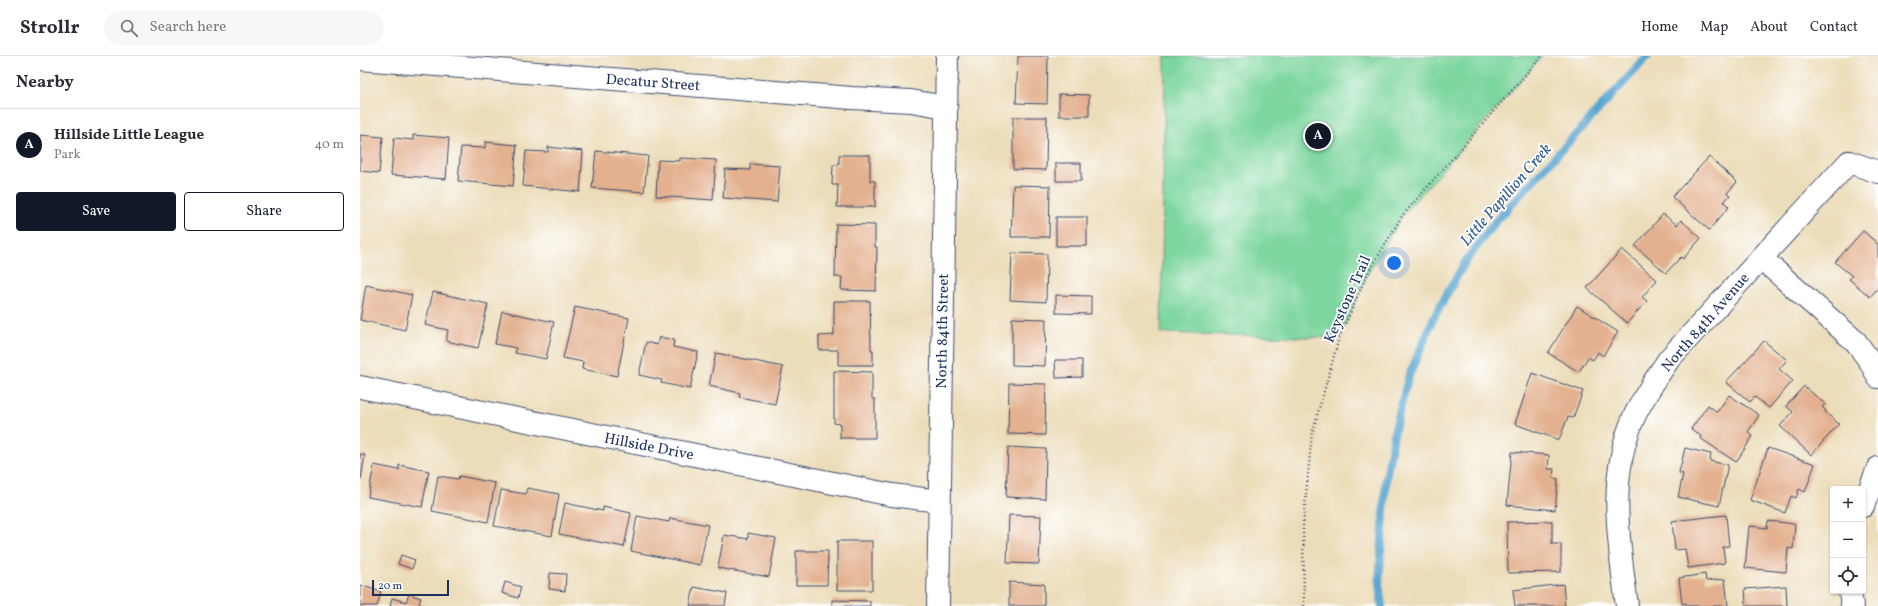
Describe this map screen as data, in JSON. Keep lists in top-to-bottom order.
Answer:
{
  "streets": {
    "street": [
      "Decatur Street",
      "North 84th Avenue",
      "North 84th Street",
      "Hillside Drive"
    ],
    "path": ["Keystone Trail"]
  },
  "crossings": [
    ["Decatur Street", "North 84th Street"],
    ["North 84th Street", "Hillside Drive"]
  ],
  "water": ["Little Papillion Creek"],
  "scale_bar": "20 m",
  "page": {
    "header": "Strollr",
    "search": "Search here",
    "nav": [
      "Home",
      "Map",
      "About",
      "Contact"
    ],
    "heading": "Nearby",
    "list": [
      {
        "mark": "A",
        "name": "Hillside Little League",
        "note": "Park",
        "value": "40 m"
      }
    ],
    "pins": "A",
    "buttons": ["Save", "Share"],
    "map_buttons": ["+", "−"],
    "scale": "20 m"
  }
}
